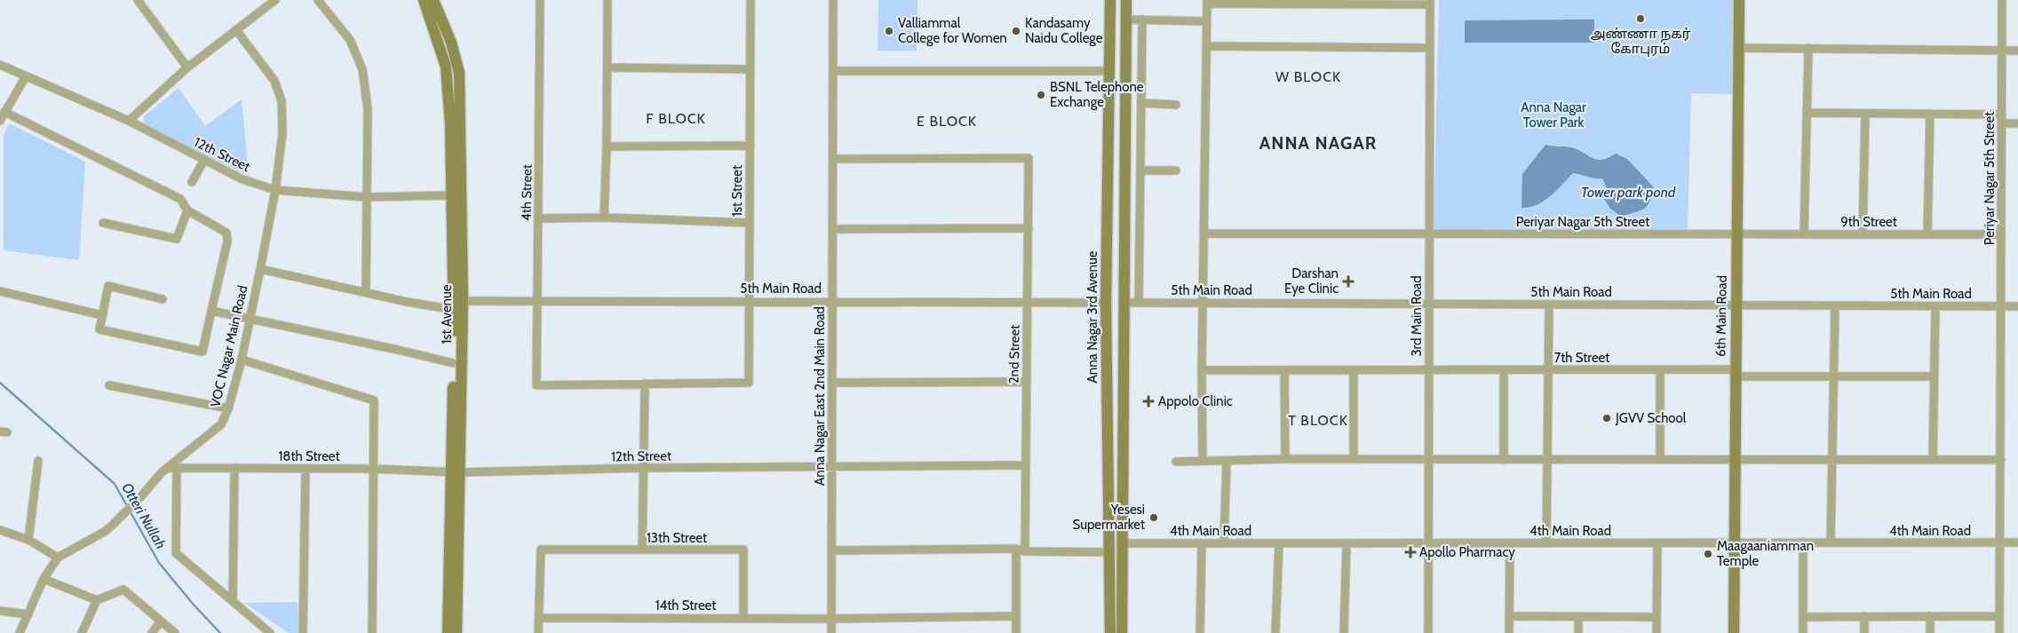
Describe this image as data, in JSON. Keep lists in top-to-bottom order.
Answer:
{
  "streets": {
    "street": [
      "12th Street",
      "Periyar Nagar 5th Street",
      "1st Street",
      "4th Street",
      "9th Street",
      "5th Main Road",
      "1st Avenue",
      "3rd Main Road",
      "6th Main Road",
      "Anna Nagar 3rd Avenue",
      "VOC Nagar Main Road",
      "2nd Street",
      "7th Street",
      "Anna Nagar East 2nd Main Road",
      "18th Street",
      "4th Main Road",
      "13th Street",
      "14th Street"
    ]
  },
  "crossings": [
    ["12th Street", "1st Avenue"],
    ["12th Street", "VOC Nagar Main Road"],
    ["12th Street", "2nd Street"],
    ["12th Street", "Anna Nagar East 2nd Main Road"],
    ["12th Street", "18th Street"],
    ["Periyar Nagar 5th Street", "9th Street"],
    ["Periyar Nagar 5th Street", "5th Main Road"],
    ["Periyar Nagar 5th Street", "3rd Main Road"],
    ["Periyar Nagar 5th Street", "6th Main Road"],
    ["Periyar Nagar 5th Street", "4th Main Road"],
    ["1st Street", "4th Street"],
    ["1st Street", "5th Main Road"],
    ["4th Street", "5th Main Road"],
    ["9th Street", "6th Main Road"],
    ["5th Main Road", "1st Avenue"],
    ["5th Main Road", "3rd Main Road"],
    ["5th Main Road", "6th Main Road"],
    ["5th Main Road", "Anna Nagar 3rd Avenue"],
    ["5th Main Road", "VOC Nagar Main Road"],
    ["5th Main Road", "2nd Street"],
    ["5th Main Road", "Anna Nagar East 2nd Main Road"],
    ["1st Avenue", "18th Street"],
    ["3rd Main Road", "7th Street"],
    ["3rd Main Road", "4th Main Road"],
    ["6th Main Road", "7th Street"],
    ["6th Main Road", "4th Main Road"],
    ["VOC Nagar Main Road", "18th Street"],
    ["2nd Street", "Anna Nagar East 2nd Main Road"],
    ["Anna Nagar East 2nd Main Road", "14th Street"],
    ["13th Street", "14th Street"]
  ],
  "districts": [
    "W BLOCK",
    "F BLOCK",
    "E BLOCK",
    "ANNA NAGAR",
    "T BLOCK"
  ],
  "water": ["Tower park pond", "Otteri Nullah"],
  "parks": ["Anna Nagar Tower Park"],
  "places": {
    "other": [
      "அண்ணா நகர் கோபுரம்",
      "Valliammal College for Women",
      "Kandasamy Naidu College",
      "BSNL Telephone Exchange",
      "JGVV School",
      "Yesesi Supermarket",
      "Maagaaniamman Temple"
    ],
    "health": ["Darshan Eye Clinic", "Appolo Clinic", "Apollo Pharmacy"]
  }
}
